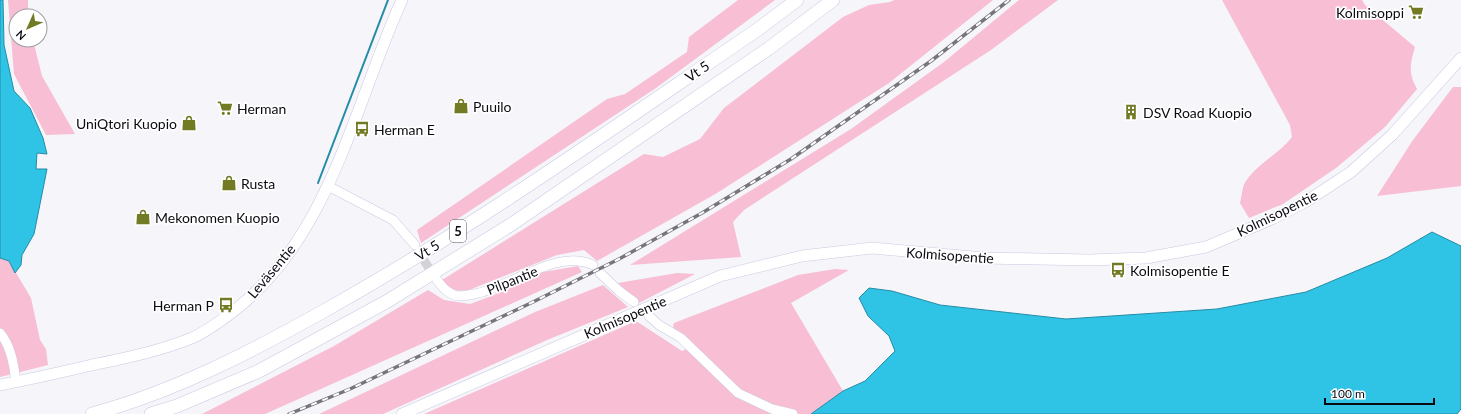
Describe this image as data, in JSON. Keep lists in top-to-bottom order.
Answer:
{
  "streets": {
    "highway": ["Vt 5", "5"],
    "main road": ["Kolmisopentie", "Leväsentie"],
    "street": ["Pilpantie"]
  },
  "places": {
    "supermarket": ["Kolmisoppi", "Herman"],
    "shop": [
      "Puuilo",
      "UniQtori Kuopio",
      "Rusta",
      "Mekonomen Kuopio"
    ],
    "building": ["DSV Road Kuopio"],
    "bus stop": ["Herman E", "Kolmisopentie E", "Herman P"]
  },
  "scale_bar": "100 m",
  "north": "bottom left"
}
